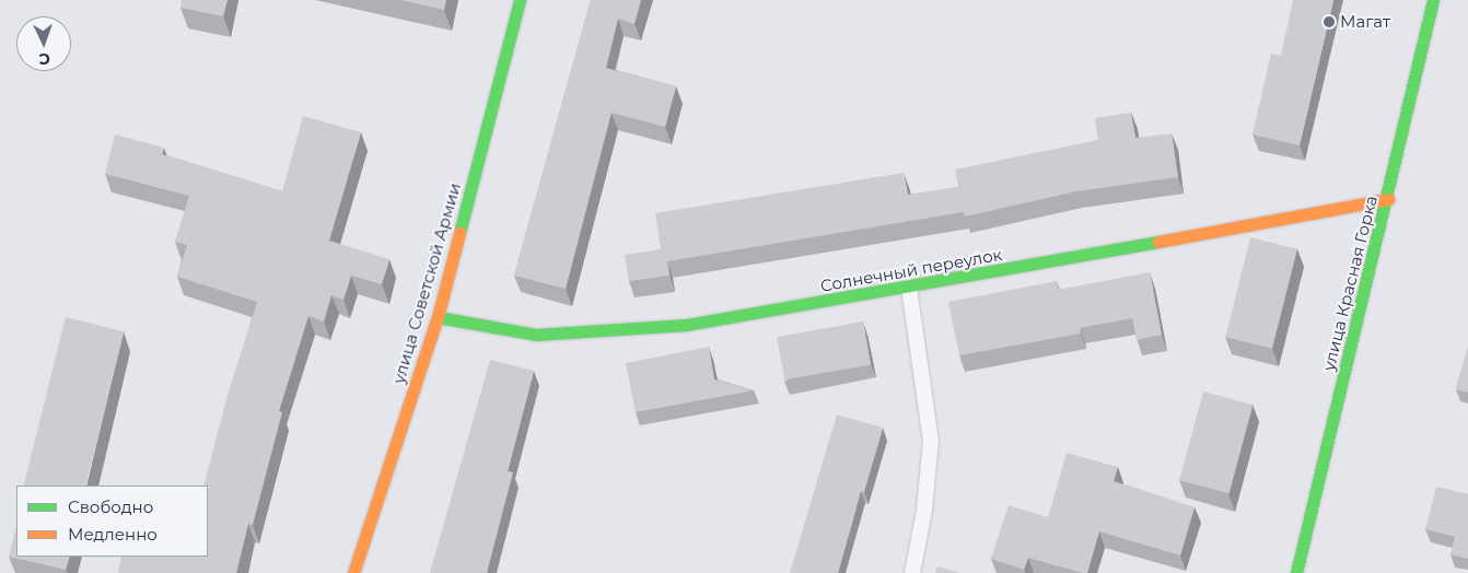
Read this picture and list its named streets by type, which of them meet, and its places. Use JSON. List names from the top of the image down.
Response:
{
  "streets": {
    "street": ["Солнечный переулок", "улица Советской Армии", "улица Красная Горка"]
  },
  "crossings": [
    ["Солнечный переулок", "улица Советской Армии"],
    ["Солнечный переулок", "улица Красная Горка"]
  ],
  "places": ["Магат"],
  "legend": ["Свободно", "Медленно"],
  "north": "bottom"
}
